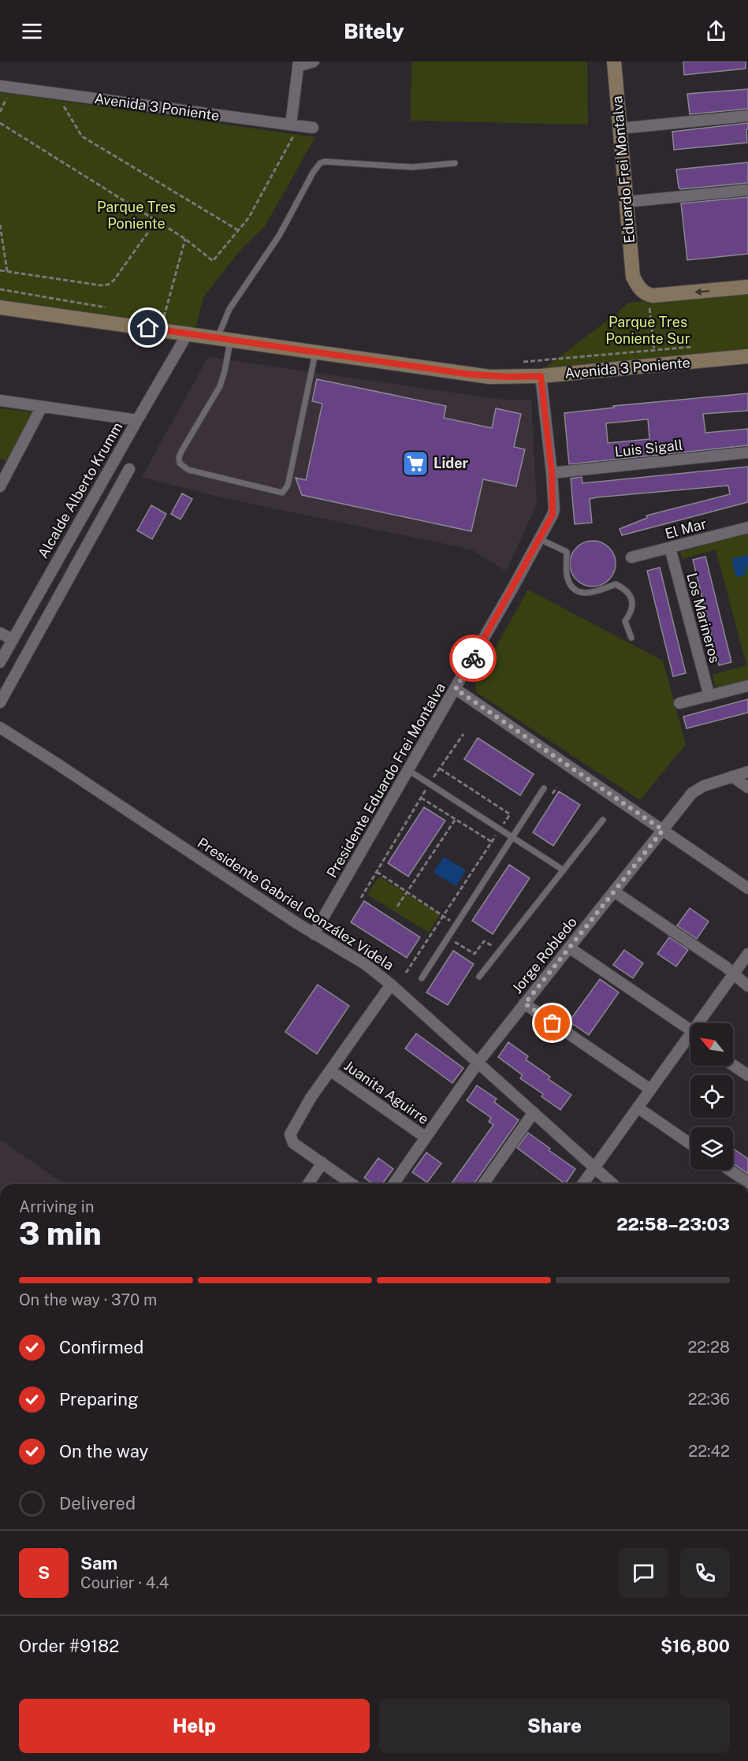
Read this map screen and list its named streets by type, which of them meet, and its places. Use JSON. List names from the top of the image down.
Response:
{
  "streets": {
    "main road": ["Avenida 3 Poniente", "Eduardo Frei Montalva"],
    "street": [
      "Luis Sigall",
      "Alcalde Alberto Krumm",
      "El Mar",
      "Los Marineros",
      "Presidente Eduardo Frei Montalva",
      "Presidente Gabriel González Videla",
      "Jorge Robledo",
      "Juanita Aguirre"
    ]
  },
  "crossings": [
    ["Avenida 3 Poniente", "Alcalde Alberto Krumm"],
    ["Avenida 3 Poniente", "Presidente Eduardo Frei Montalva"],
    ["Luis Sigall", "Presidente Eduardo Frei Montalva"],
    ["El Mar", "Los Marineros"],
    ["Presidente Eduardo Frei Montalva", "Presidente Gabriel González Videla"],
    ["Presidente Gabriel González Videla", "Jorge Robledo"],
    ["Jorge Robledo", "Juanita Aguirre"]
  ],
  "parks": ["Parque Tres Poniente", "Parque Tres Poniente Sur"],
  "places": {
    "supermarket": ["Lider"]
  },
  "north": "top left",
  "page": {
    "header": "Bitely",
    "heading": ["3 min", "Arriving in", "22:58–23:03"],
    "panel": [
      "Sam",
      "Courier · 4.4",
      "Order #9182",
      "$16,800"
    ],
    "bar": "On the way · 370 m",
    "list": [
      ["Confirmed", "22:28"],
      ["Preparing", "22:36"],
      ["On the way", "22:42"],
      "Delivered"
    ],
    "round": "S",
    "buttons": ["Help", "Share"]
  }
}
